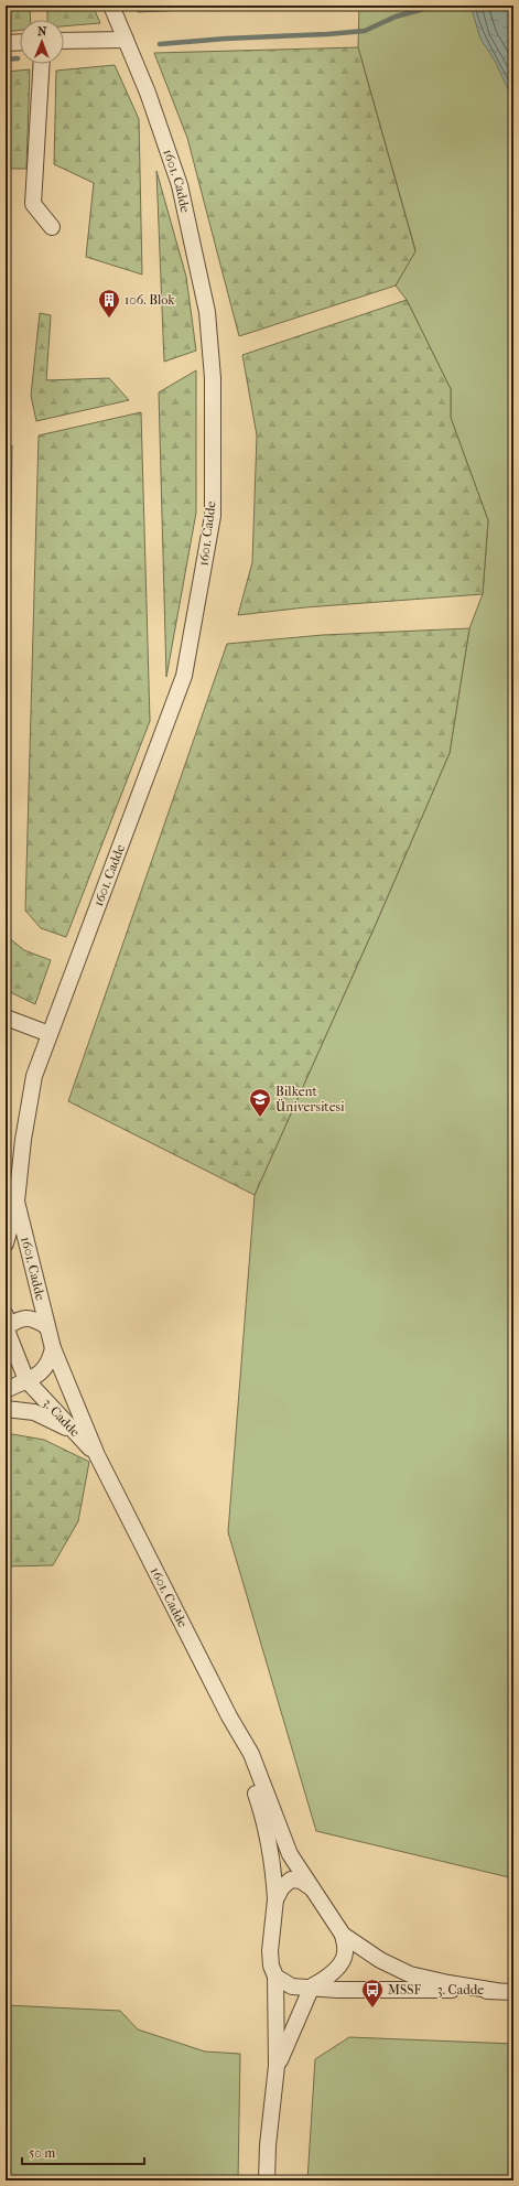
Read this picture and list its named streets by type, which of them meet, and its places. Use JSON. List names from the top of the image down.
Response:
{
  "streets": {
    "street": ["1601. Cadde", "3. Cadde"]
  },
  "crossings": [
    ["1601. Cadde", "3. Cadde"]
  ],
  "places": {
    "building": ["106. Blok"],
    "school or university": ["Bilkent Üniversitesi"],
    "bus stop": ["MSSF"]
  },
  "scale_bar": "50 m",
  "north": "top"
}
